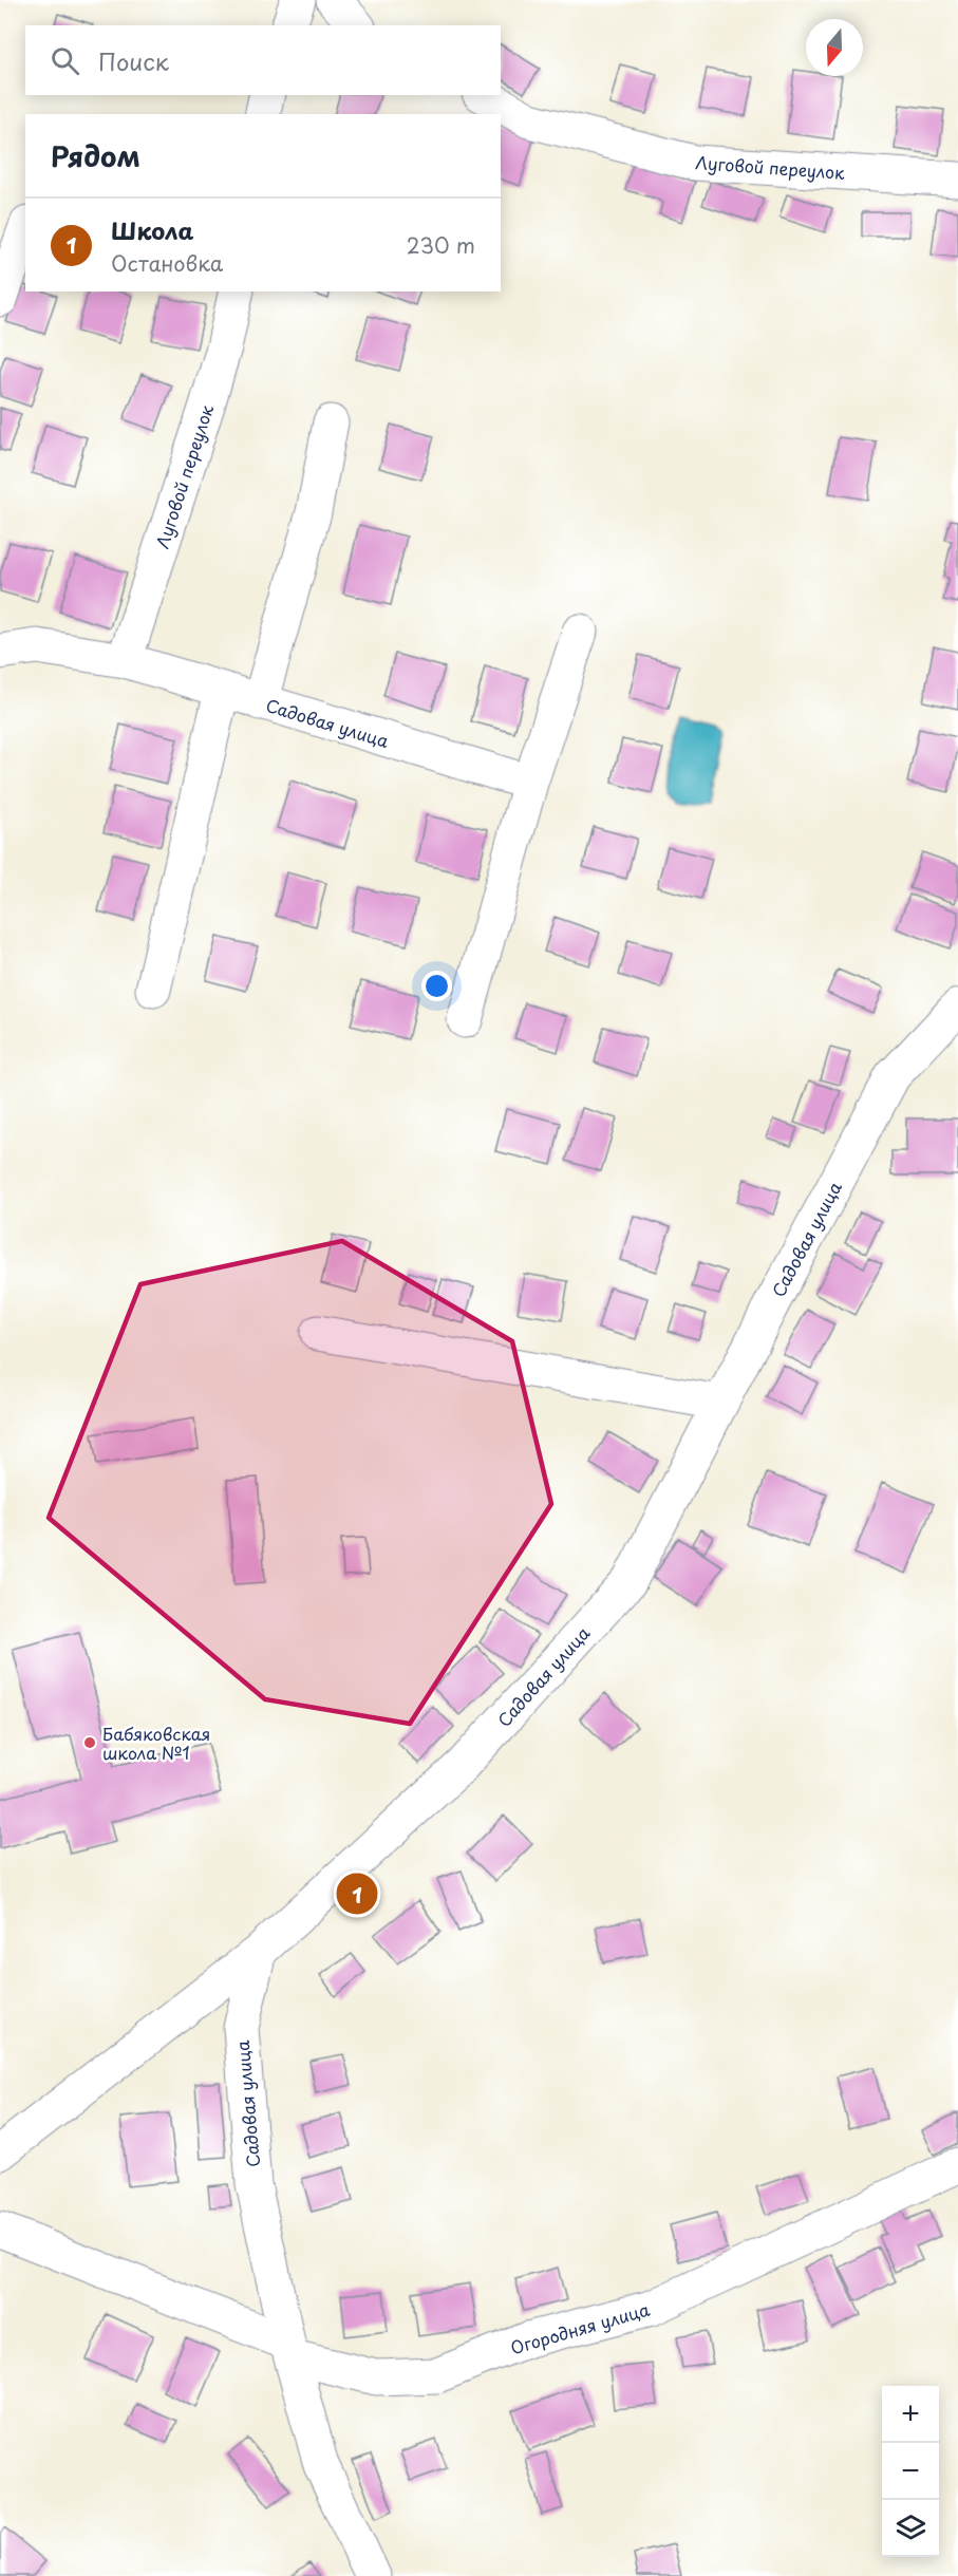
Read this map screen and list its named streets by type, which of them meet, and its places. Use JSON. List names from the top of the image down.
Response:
{
  "streets": {
    "street": ["Луговой переулок", "Садовая улица", "Огородняя улица"]
  },
  "crossings": [
    ["Луговой переулок", "Садовая улица"],
    ["Садовая улица", "Огородняя улица"]
  ],
  "places": ["Бабяковская школа №1"],
  "north": "bottom",
  "page": {
    "search": "Поиск",
    "heading": "Рядом",
    "list": [
      {
        "mark": "1",
        "name": "Школа",
        "note": "Остановка",
        "value": "230 m"
      }
    ],
    "pins": "1",
    "map_buttons": ["+", "−"]
  }
}
